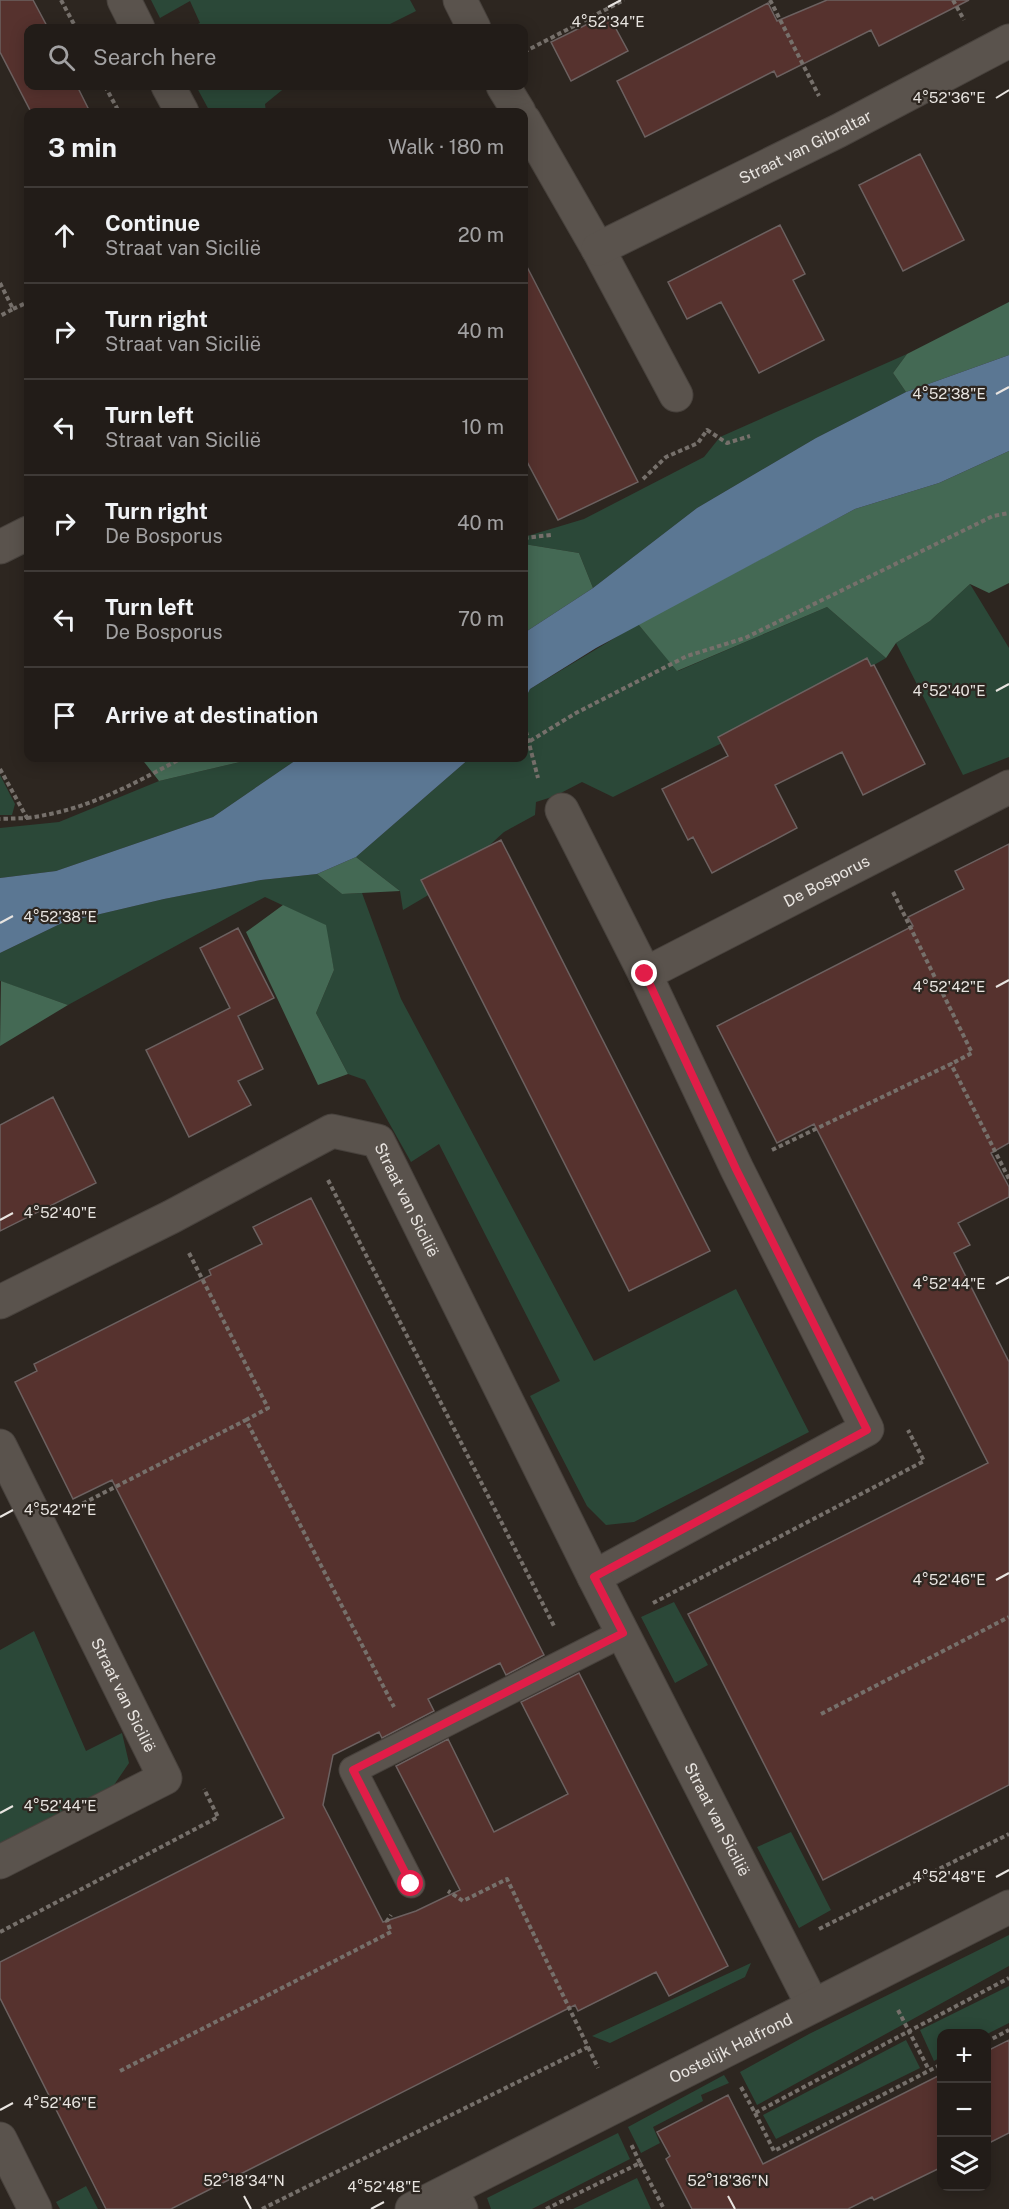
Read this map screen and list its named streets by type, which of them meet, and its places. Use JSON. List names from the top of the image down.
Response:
{
  "streets": {
    "street": [
      "Straat van Gibraltar",
      "De Bosporus",
      "Straat van Sicilië",
      "Oostelijk Halfrond"
    ]
  },
  "crossings": [
    ["Straat van Sicilië", "Oostelijk Halfrond"]
  ],
  "page": {
    "search": "Search here",
    "heading": ["3 min", "Walk · 180 m"],
    "list": [
      ["Continue", "Straat van Sicilië", "20 m"],
      ["Turn right", "Straat van Sicilië", "40 m"],
      ["Turn left", "Straat van Sicilië", "10 m"],
      ["Turn right", "De Bosporus", "40 m"],
      ["Turn left", "De Bosporus", "70 m"],
      "Arrive at destination"
    ],
    "map_buttons": ["+", "−"]
  },
  "coordinates": [
    "4°52'34\"E",
    "4°52'36\"E",
    "4°52'38\"E",
    "4°52'40\"E",
    "4°52'42\"E",
    "4°52'44\"E",
    "4°52'46\"E",
    "4°52'48\"E",
    "52°18'34\"N",
    "52°18'36\"N"
  ]
}
